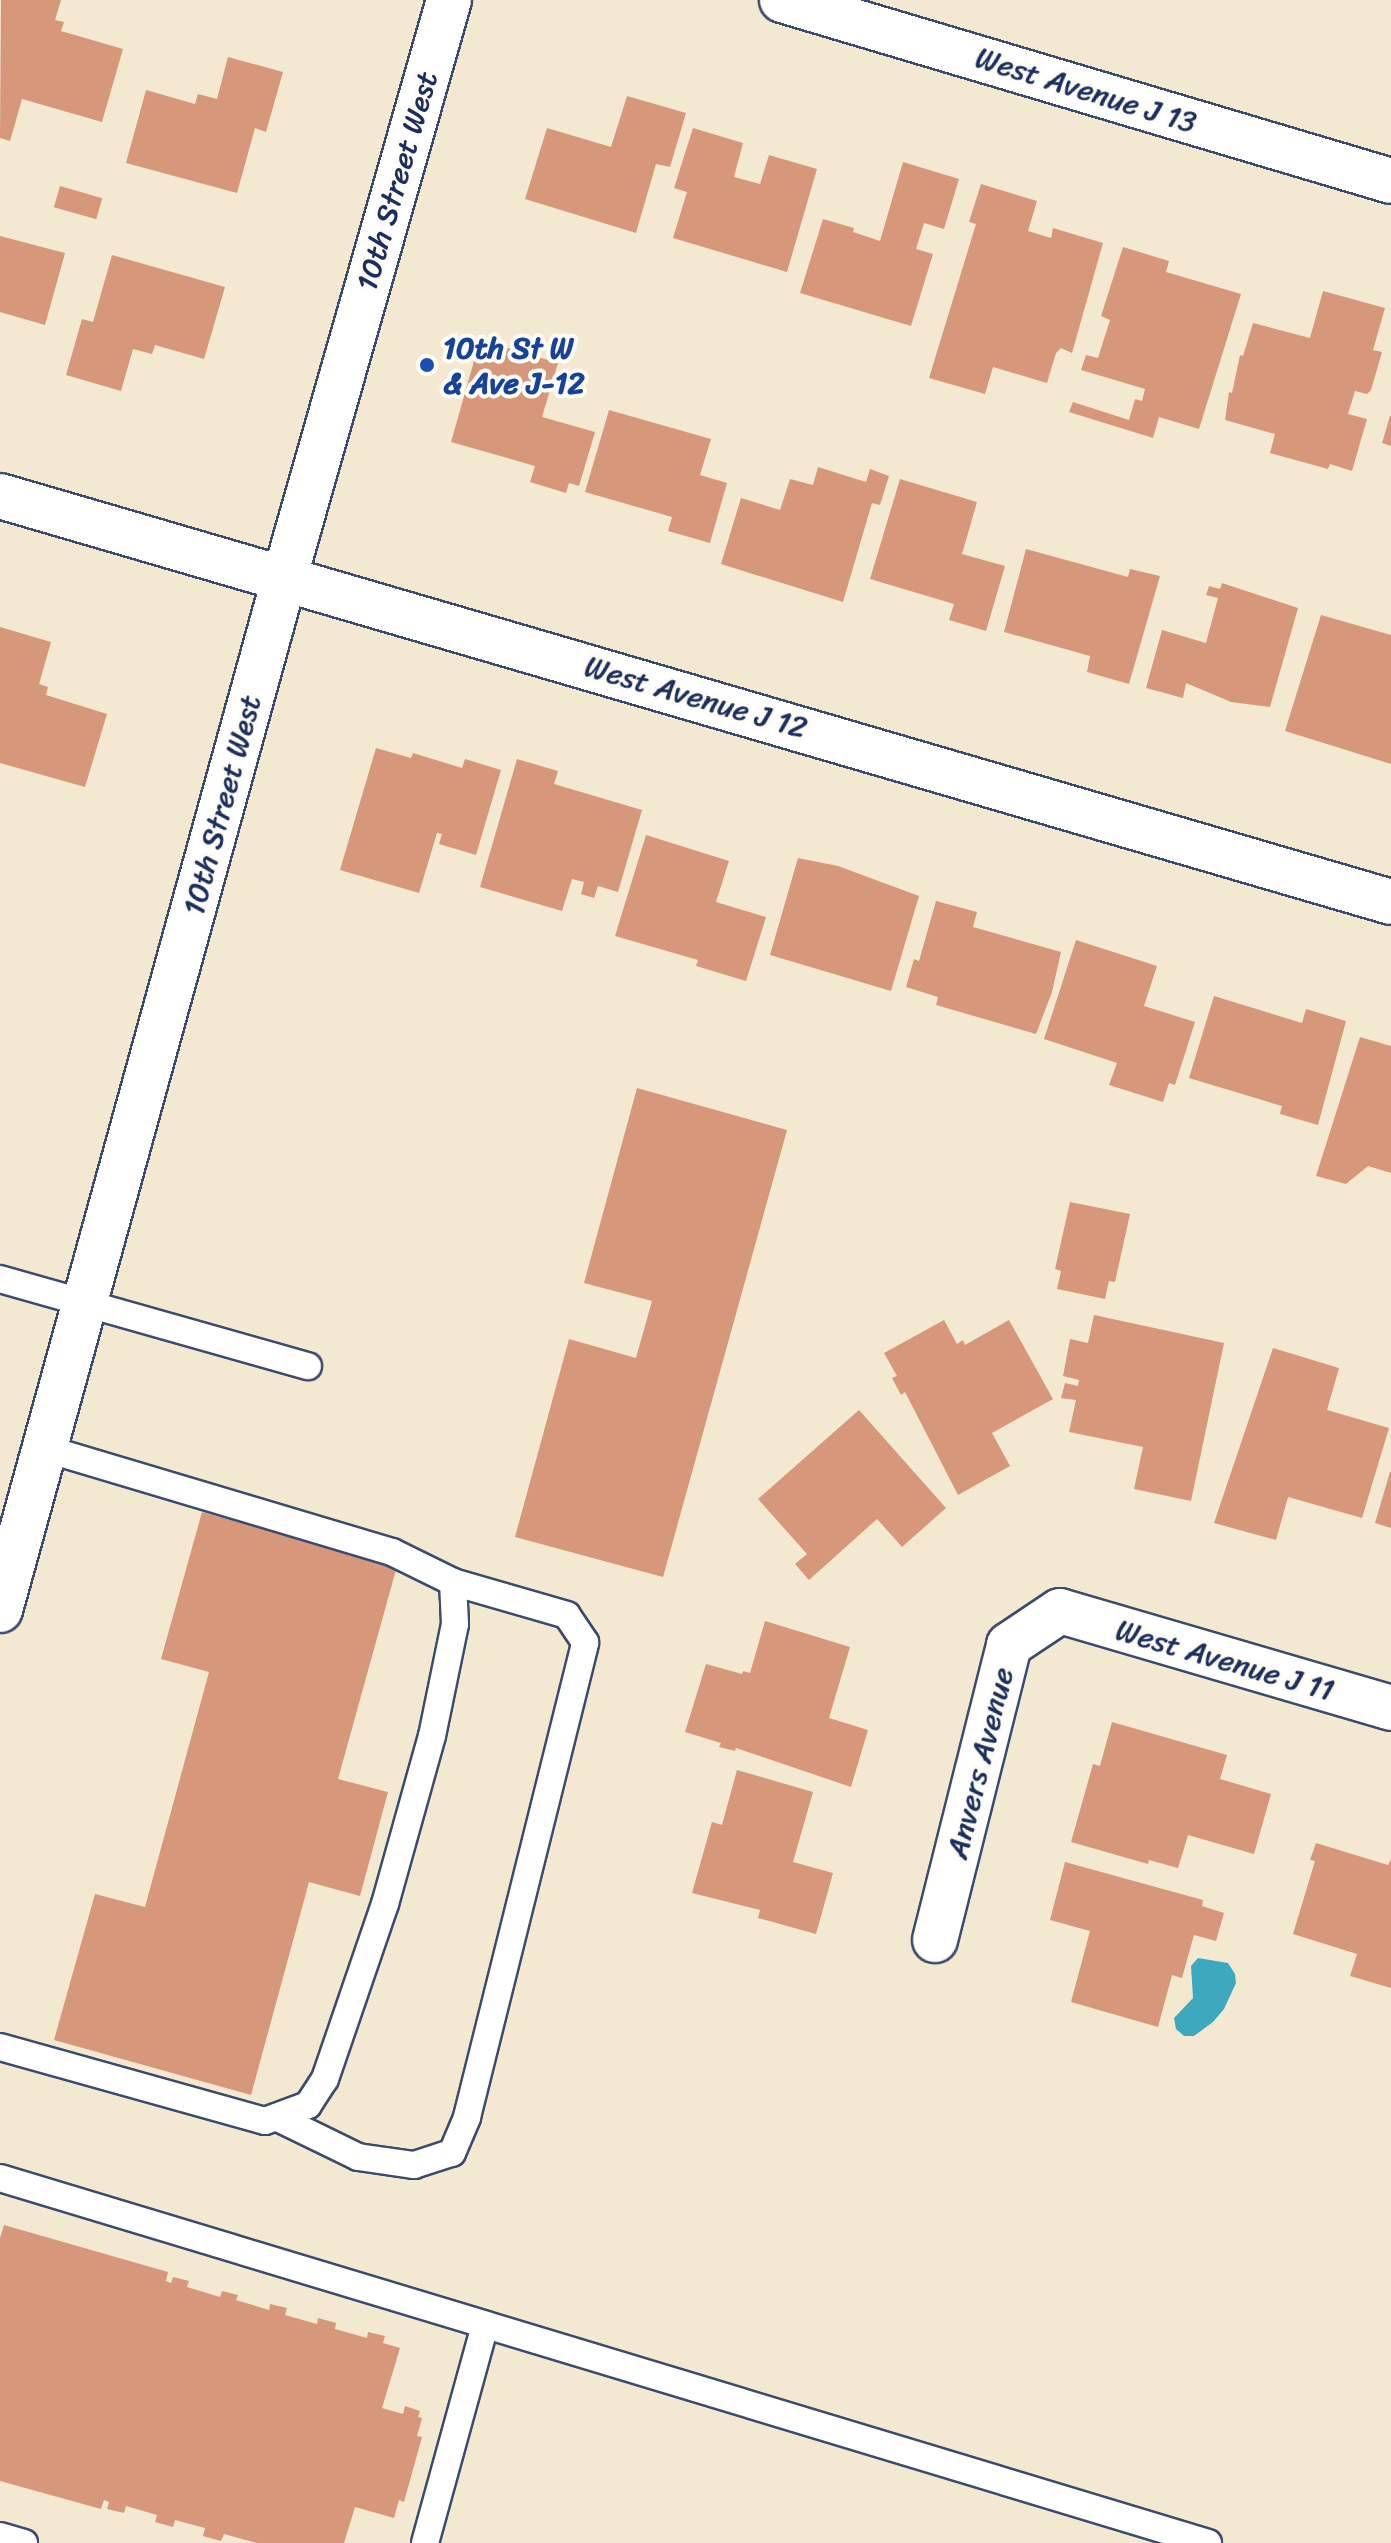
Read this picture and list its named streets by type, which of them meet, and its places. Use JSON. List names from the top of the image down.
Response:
{
  "streets": {
    "street": [
      "West Avenue J 13",
      "10th Street West",
      "West Avenue J 12",
      "West Avenue J 11",
      "Anvers Avenue"
    ]
  },
  "crossings": [
    ["10th Street West", "West Avenue J 12"],
    ["West Avenue J 11", "Anvers Avenue"]
  ],
  "places": ["10th St W & Ave J-12"]
}
